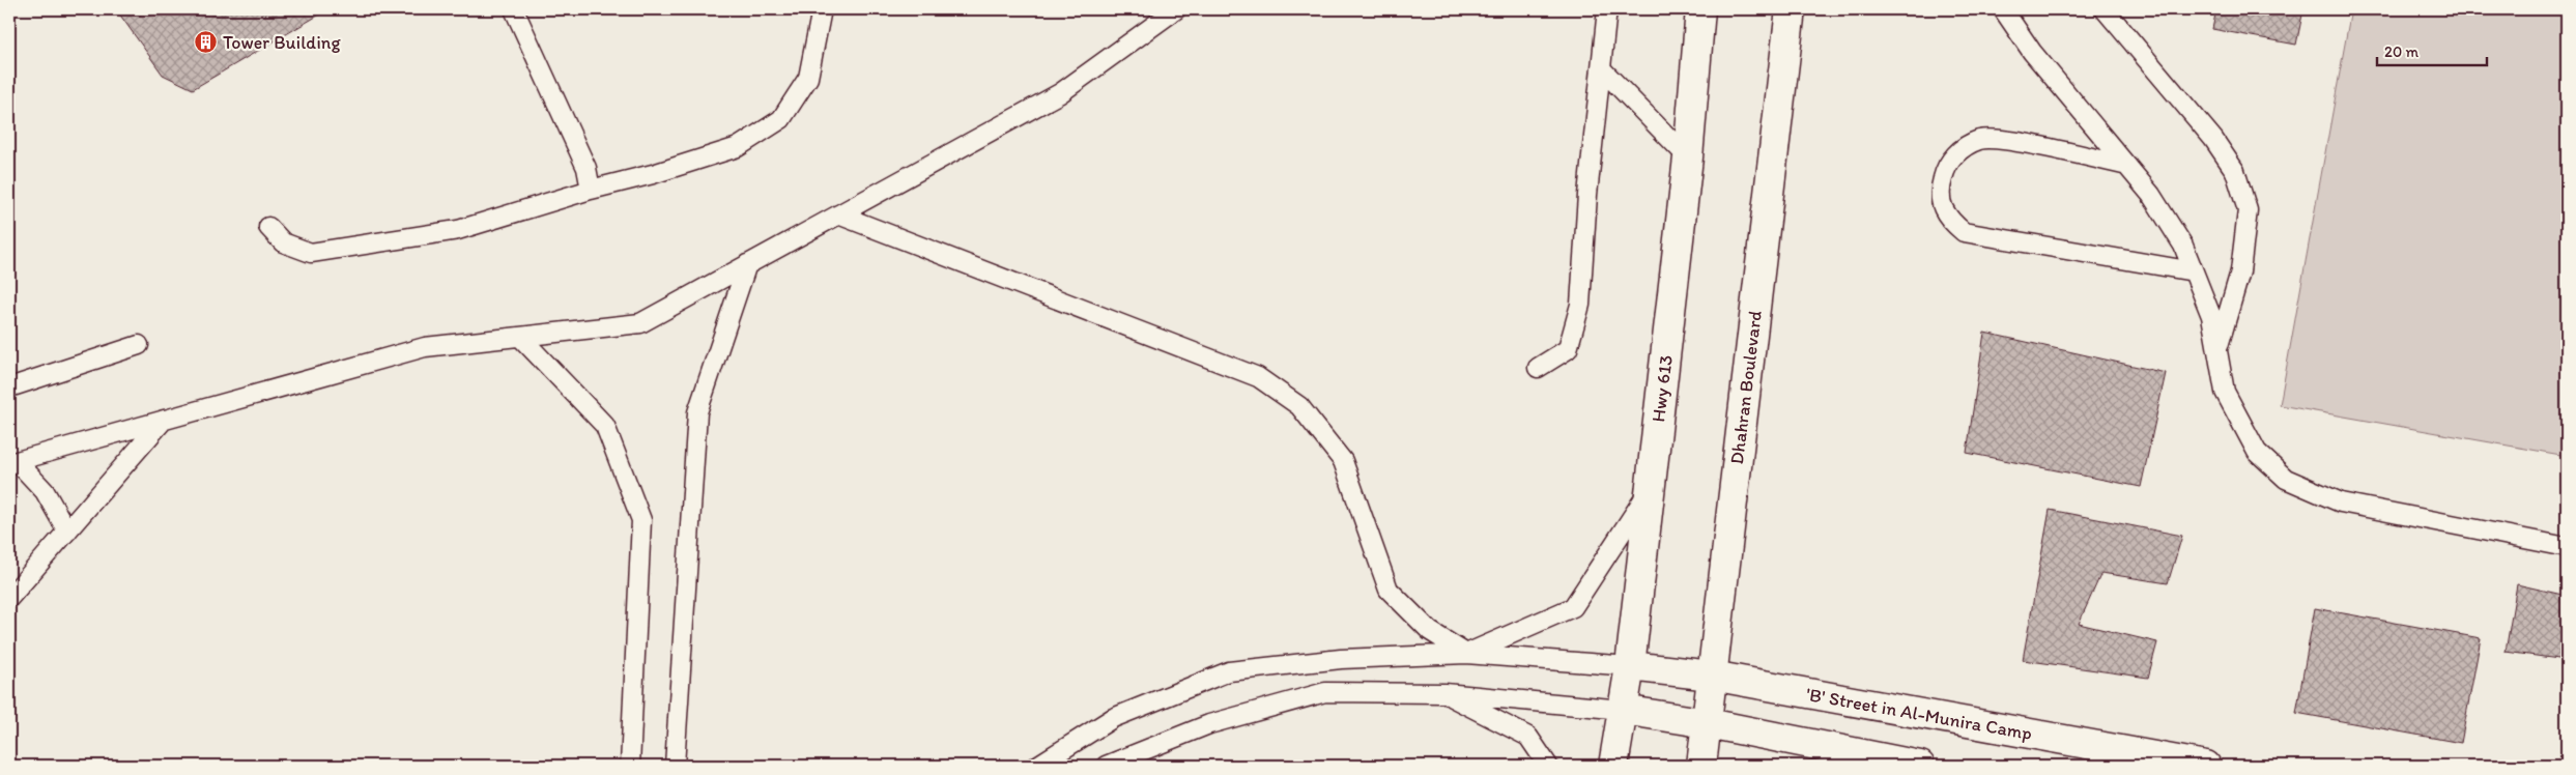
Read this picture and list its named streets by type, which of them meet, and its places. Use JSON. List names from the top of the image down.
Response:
{
  "streets": {
    "main road": ["Dhahran Boulevard", "Hwy 613", "'B' Street in Al-Munira Camp"]
  },
  "crossings": [
    ["Dhahran Boulevard", "'B' Street in Al-Munira Camp"],
    ["Hwy 613", "'B' Street in Al-Munira Camp"]
  ],
  "places": {
    "building": ["Tower Building"]
  },
  "scale_bar": "20 m"
}
